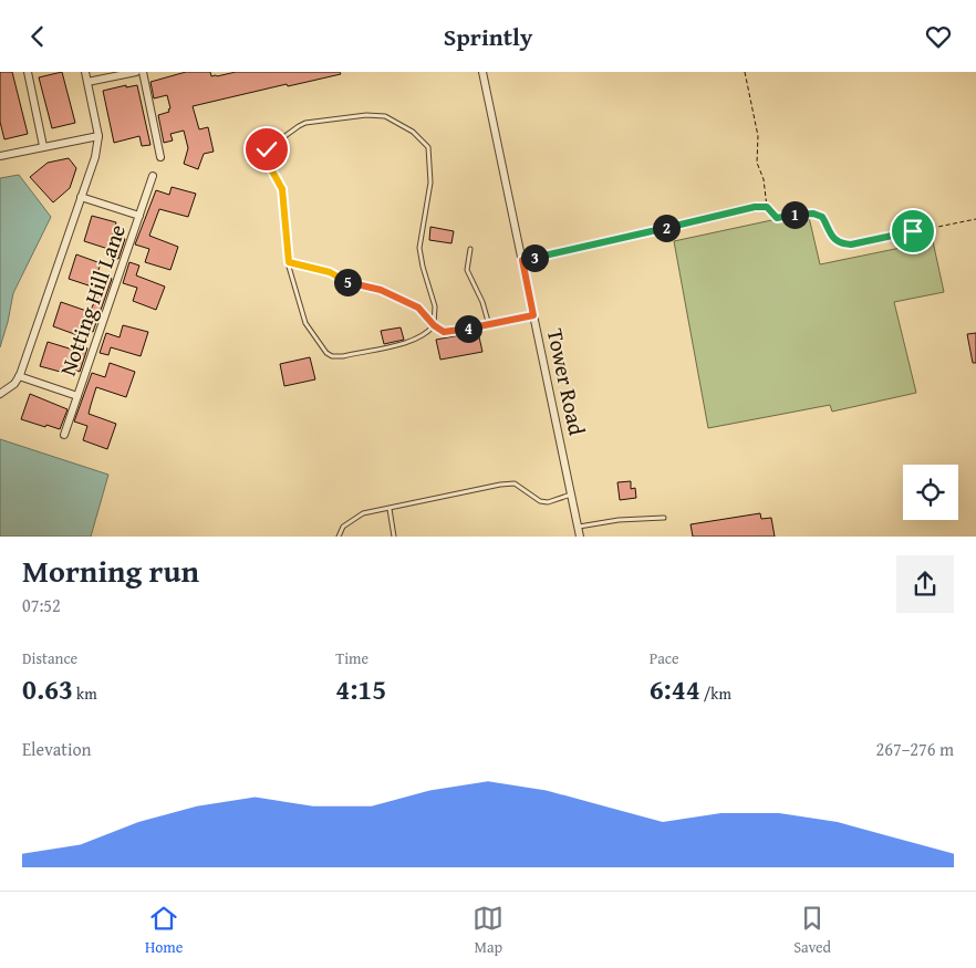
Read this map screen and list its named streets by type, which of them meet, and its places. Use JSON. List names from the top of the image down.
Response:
{
  "streets": {
    "street": ["Notting Hill Lane", "Tower Road"]
  },
  "page": {
    "header": "Sprintly",
    "pins": [
      "1",
      "2",
      "3",
      "5",
      "4"
    ],
    "heading": ["Morning run", "07:52"],
    "stats": [
      ["Distance", "0.63 km"],
      ["Time", "4:15"],
      ["Pace", "6:44 /km"]
    ],
    "chart": ["Elevation", "267–276 m"],
    "tabs": ["Home", "Map", "Saved"]
  }
}
